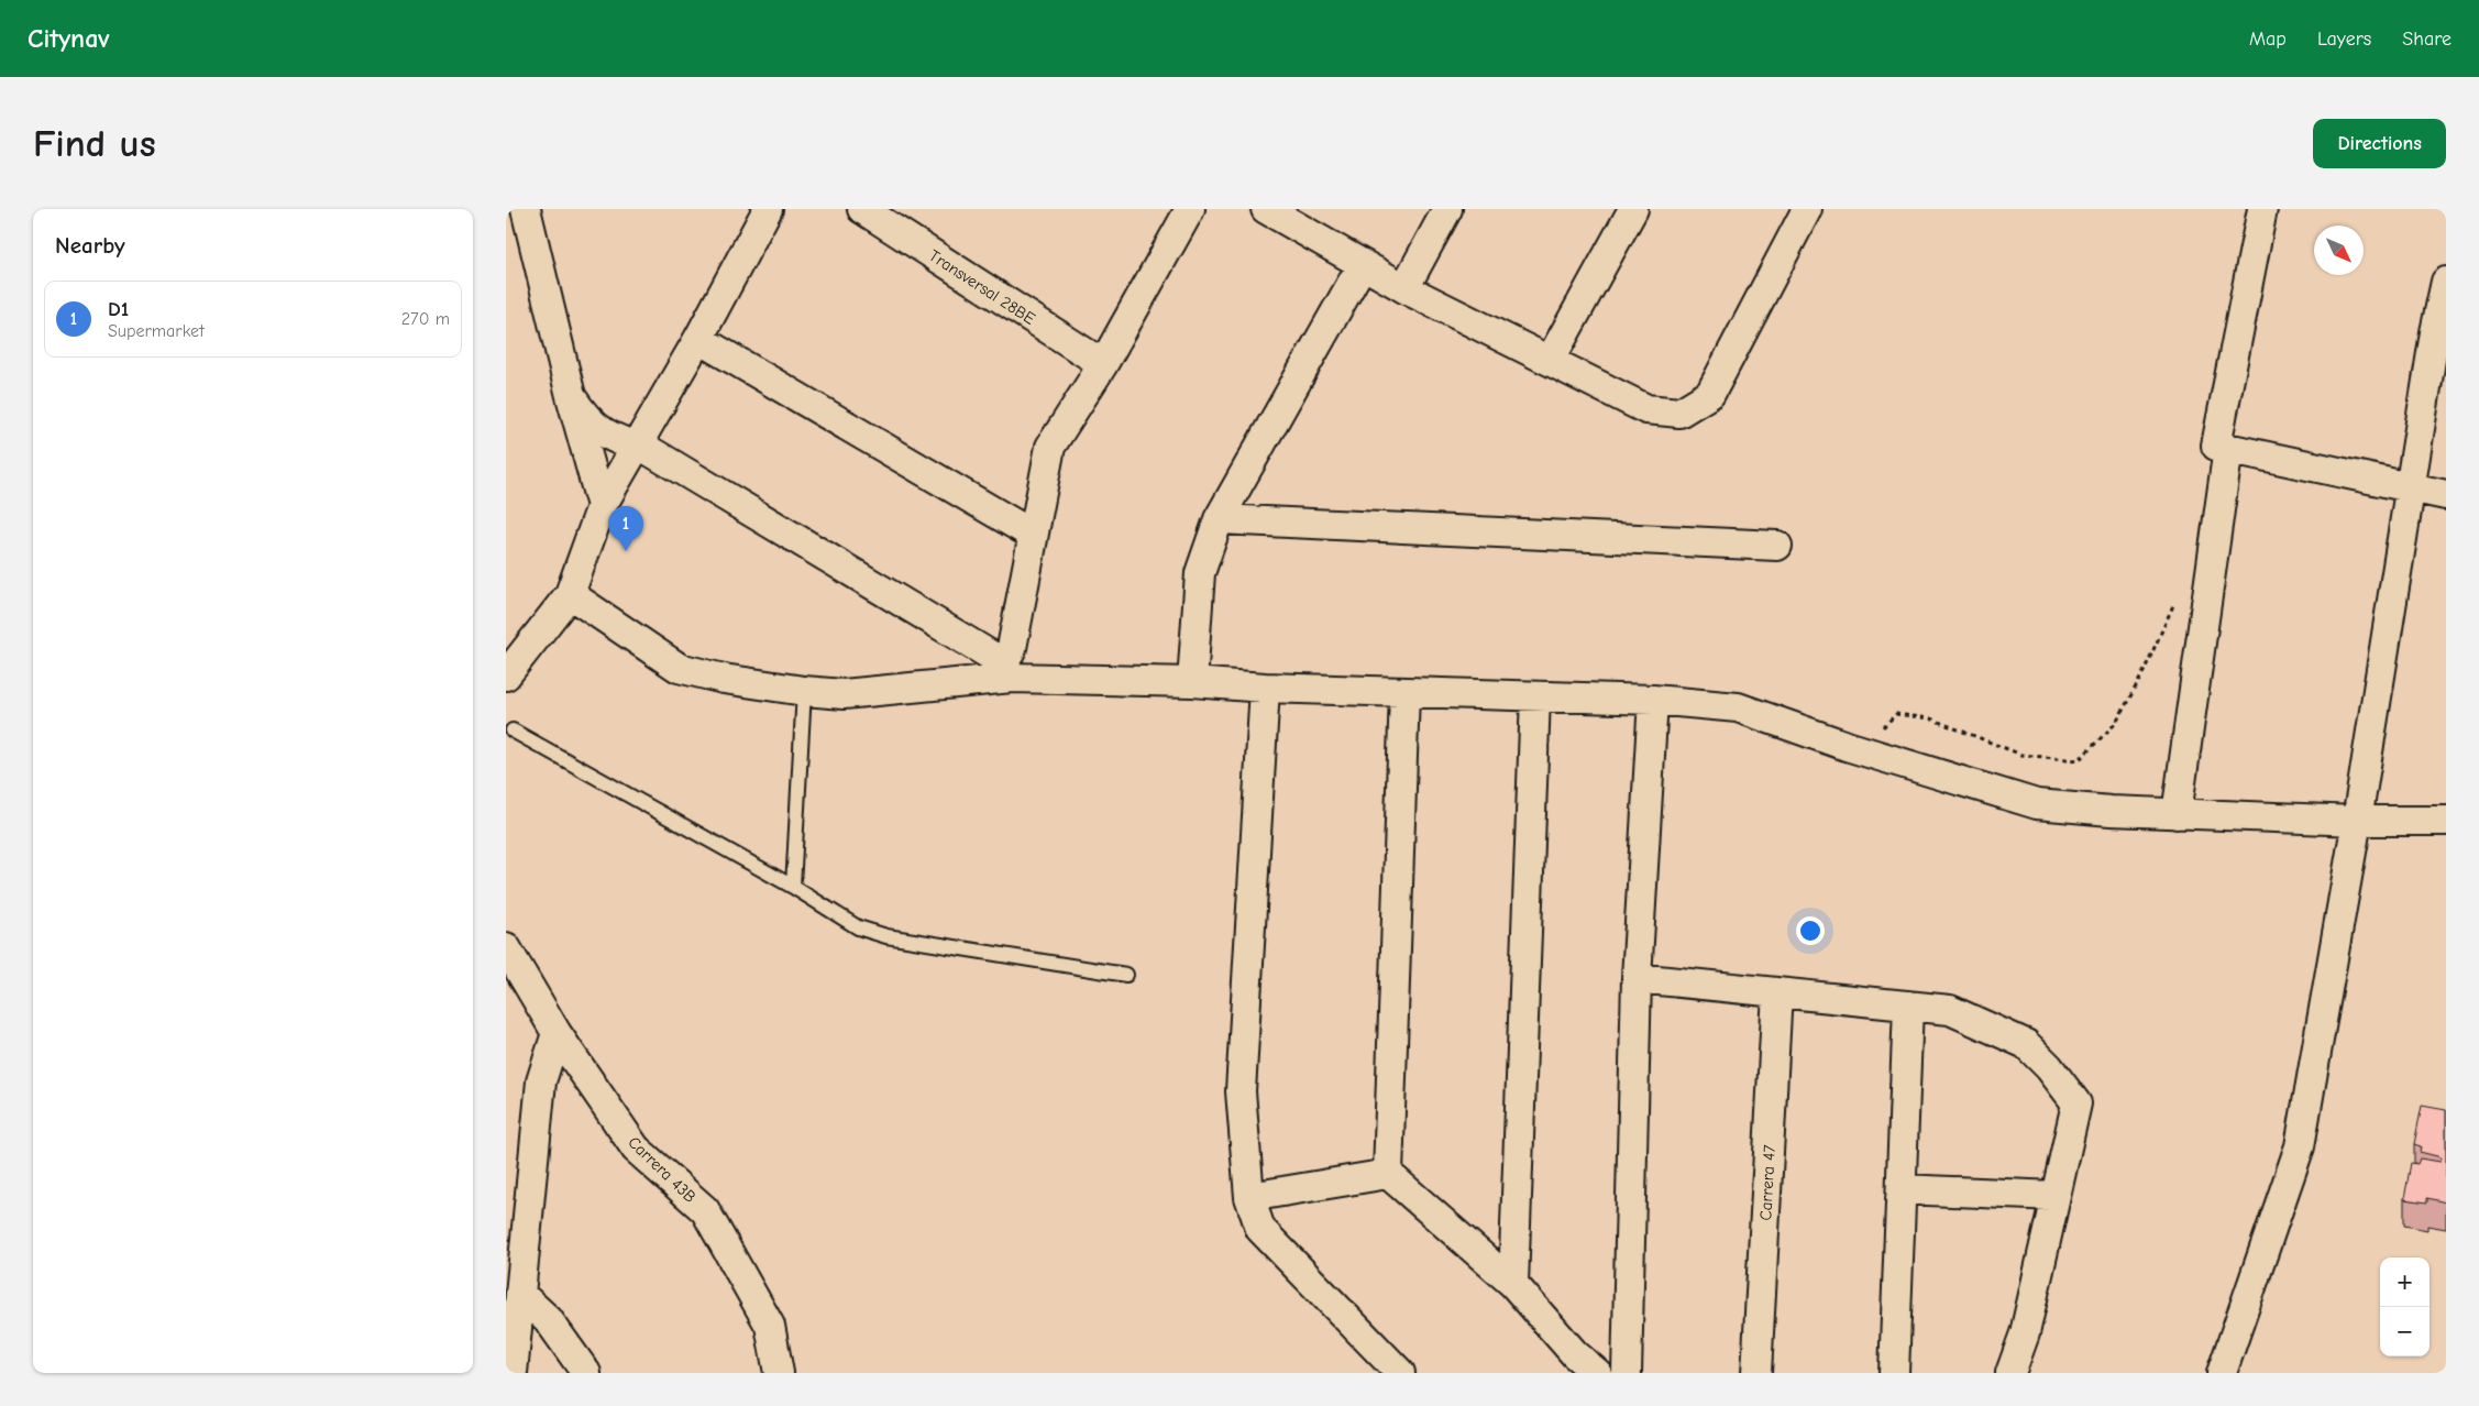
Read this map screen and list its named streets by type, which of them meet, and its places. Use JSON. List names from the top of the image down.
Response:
{
  "streets": {
    "street": ["Transversal 28BE", "Carrera 43B", "Carrera 47"]
  },
  "north": "bottom right",
  "page": {
    "header": "Citynav",
    "nav": ["Map", "Layers", "Share"],
    "buttons": "Directions",
    "title": "Find us",
    "heading": "Nearby",
    "list": [
      {
        "mark": "1",
        "name": "D1",
        "note": "Supermarket",
        "value": "270 m"
      }
    ],
    "pins": "1",
    "map_buttons": ["+", "−"]
  }
}
